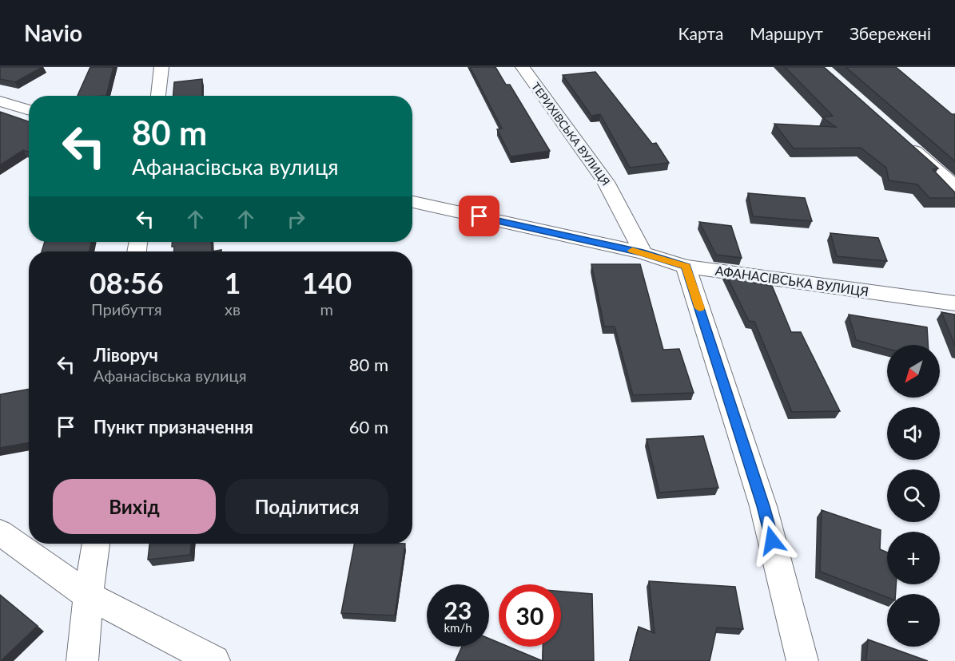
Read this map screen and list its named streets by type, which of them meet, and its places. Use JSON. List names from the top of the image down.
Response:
{
  "streets": {
    "street": ["ТЕРИХІВСЬКА ВУЛИЦЯ", "АФАНАСІВСЬКА ВУЛИЦЯ"]
  },
  "crossings": [
    ["ТЕРИХІВСЬКА ВУЛИЦЯ", "АФАНАСІВСЬКА ВУЛИЦЯ"]
  ],
  "north": "bottom left",
  "page": {
    "header": "Navio",
    "nav": ["Карта", "Маршрут", "Збережені"],
    "turn": ["80 m", "Афанасівська вулиця"],
    "eta": [
      "08:56",
      "Прибуття",
      "1",
      "хв",
      "140",
      "m"
    ],
    "list": [
      {
        "name": "Ліворуч",
        "note": "Афанасівська вулиця",
        "value": "80 m"
      },
      {
        "name": "Пункт призначення",
        "value": "60 m"
      }
    ],
    "map_buttons": ["+", "−"],
    "buttons": ["Вихід", "Поділитися"],
    "speed": "23 km/h",
    "limit": "30"
  }
}
